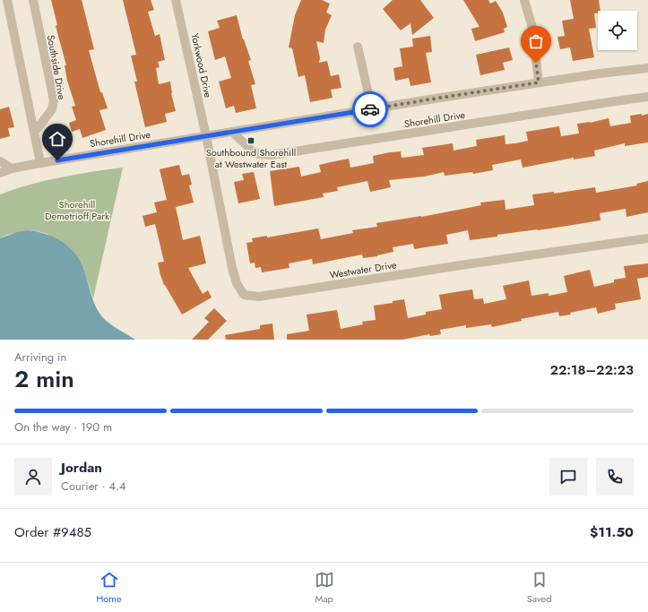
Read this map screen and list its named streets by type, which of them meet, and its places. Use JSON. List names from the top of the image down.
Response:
{
  "streets": {
    "street": [
      "Yorkwood Drive",
      "Southside Drive",
      "Shorehill Drive",
      "Westwater Drive"
    ]
  },
  "crossings": [
    ["Yorkwood Drive", "Shorehill Drive"],
    ["Yorkwood Drive", "Westwater Drive"],
    ["Shorehill Drive", "Westwater Drive"]
  ],
  "parks": ["Shorehill Demetrioff Park"],
  "places": {
    "transit": ["Southbound Shorehill at Westwater East"]
  },
  "page": {
    "heading": ["2 min", "Arriving in", "22:18–22:23"],
    "panel": [
      "Jordan",
      "Courier · 4.4",
      "Order #9485",
      "$11.50"
    ],
    "bar": "On the way · 190 m",
    "tabs": ["Home", "Map", "Saved"]
  }
}
